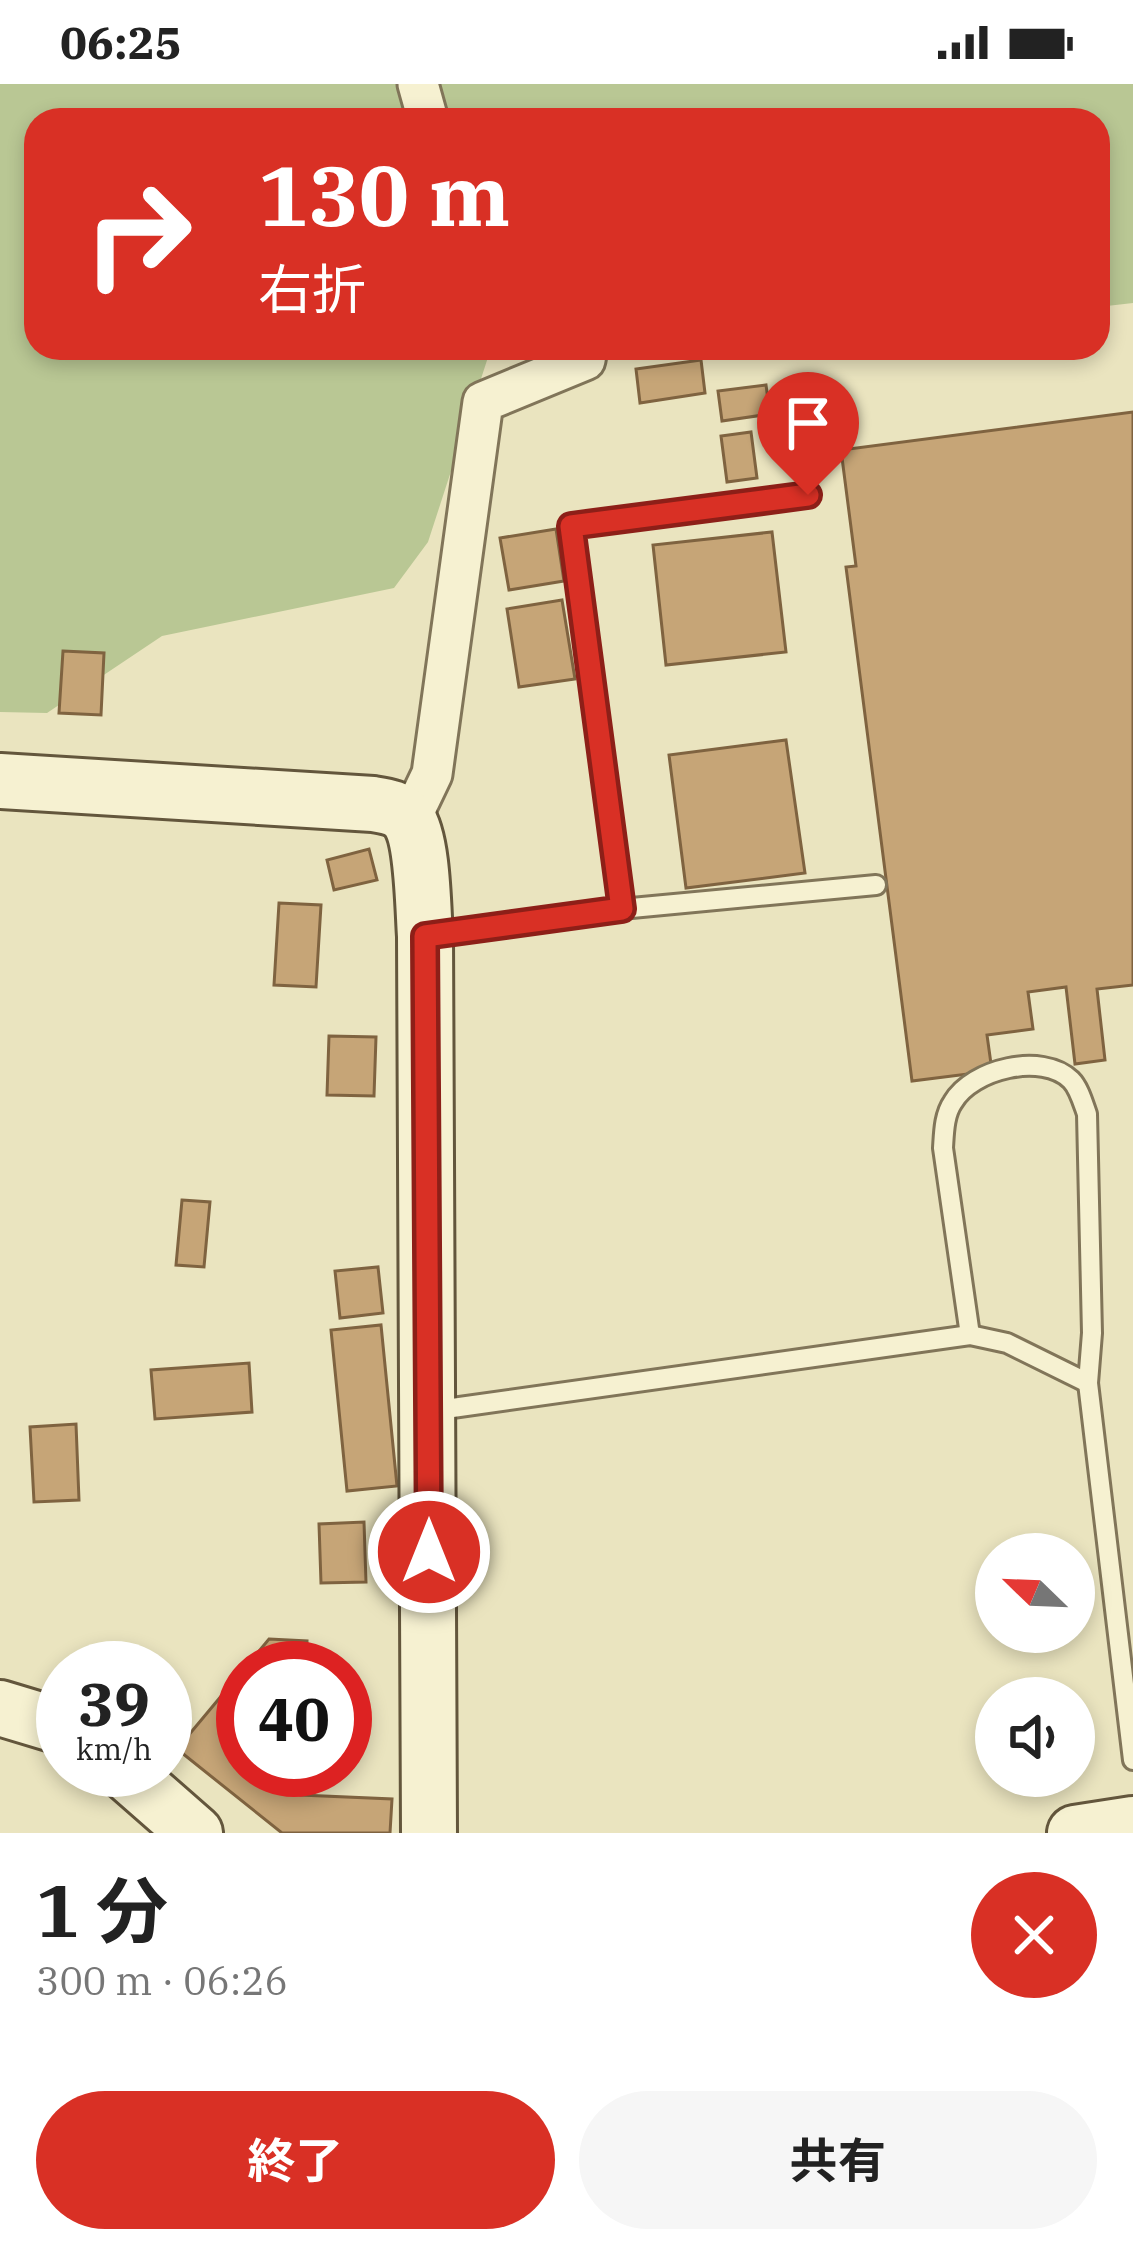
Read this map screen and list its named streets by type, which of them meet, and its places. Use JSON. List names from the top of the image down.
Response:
{
  "north": "top left",
  "page": {
    "status": "06:25",
    "turn": ["130 m", "右折"],
    "speed": "39 km/h",
    "limit": "40",
    "heading": ["1 分", "300 m · 06:26"],
    "buttons": ["終了", "共有"]
  }
}
